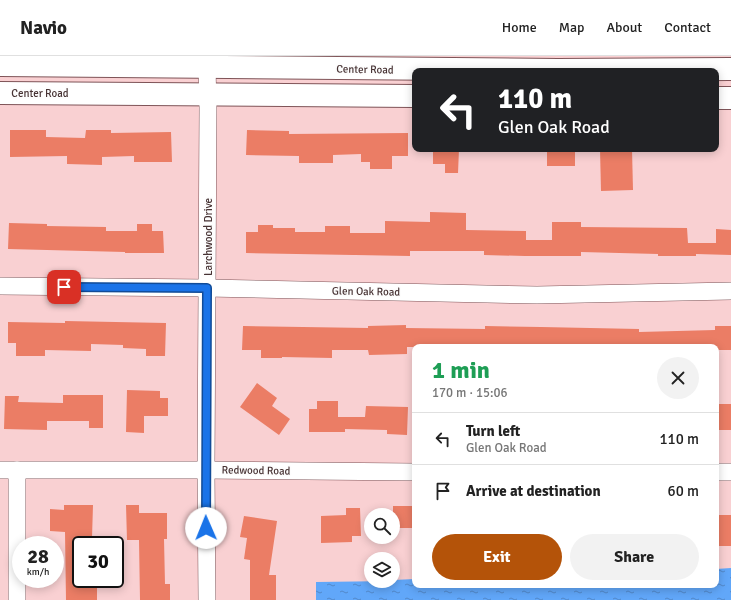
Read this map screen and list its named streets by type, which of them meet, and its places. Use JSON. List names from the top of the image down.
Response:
{
  "streets": {
    "street": [
      "Center Road",
      "Larchwood Drive",
      "Glen Oak Road",
      "Redwood Road"
    ]
  },
  "crossings": [
    ["Center Road", "Larchwood Drive"],
    ["Larchwood Drive", "Glen Oak Road"],
    ["Larchwood Drive", "Redwood Road"]
  ],
  "page": {
    "header": "Navio",
    "nav": [
      "Home",
      "Map",
      "About",
      "Contact"
    ],
    "turn": ["110 m", "Glen Oak Road"],
    "heading": ["1 min", "170 m · 15:06"],
    "list": [
      {
        "name": "Turn left",
        "note": "Glen Oak Road",
        "value": "110 m"
      },
      {
        "name": "Arrive at destination",
        "value": "60 m"
      }
    ],
    "buttons": ["Exit", "Share"],
    "speed": "28 km/h",
    "limit": "30"
  }
}
